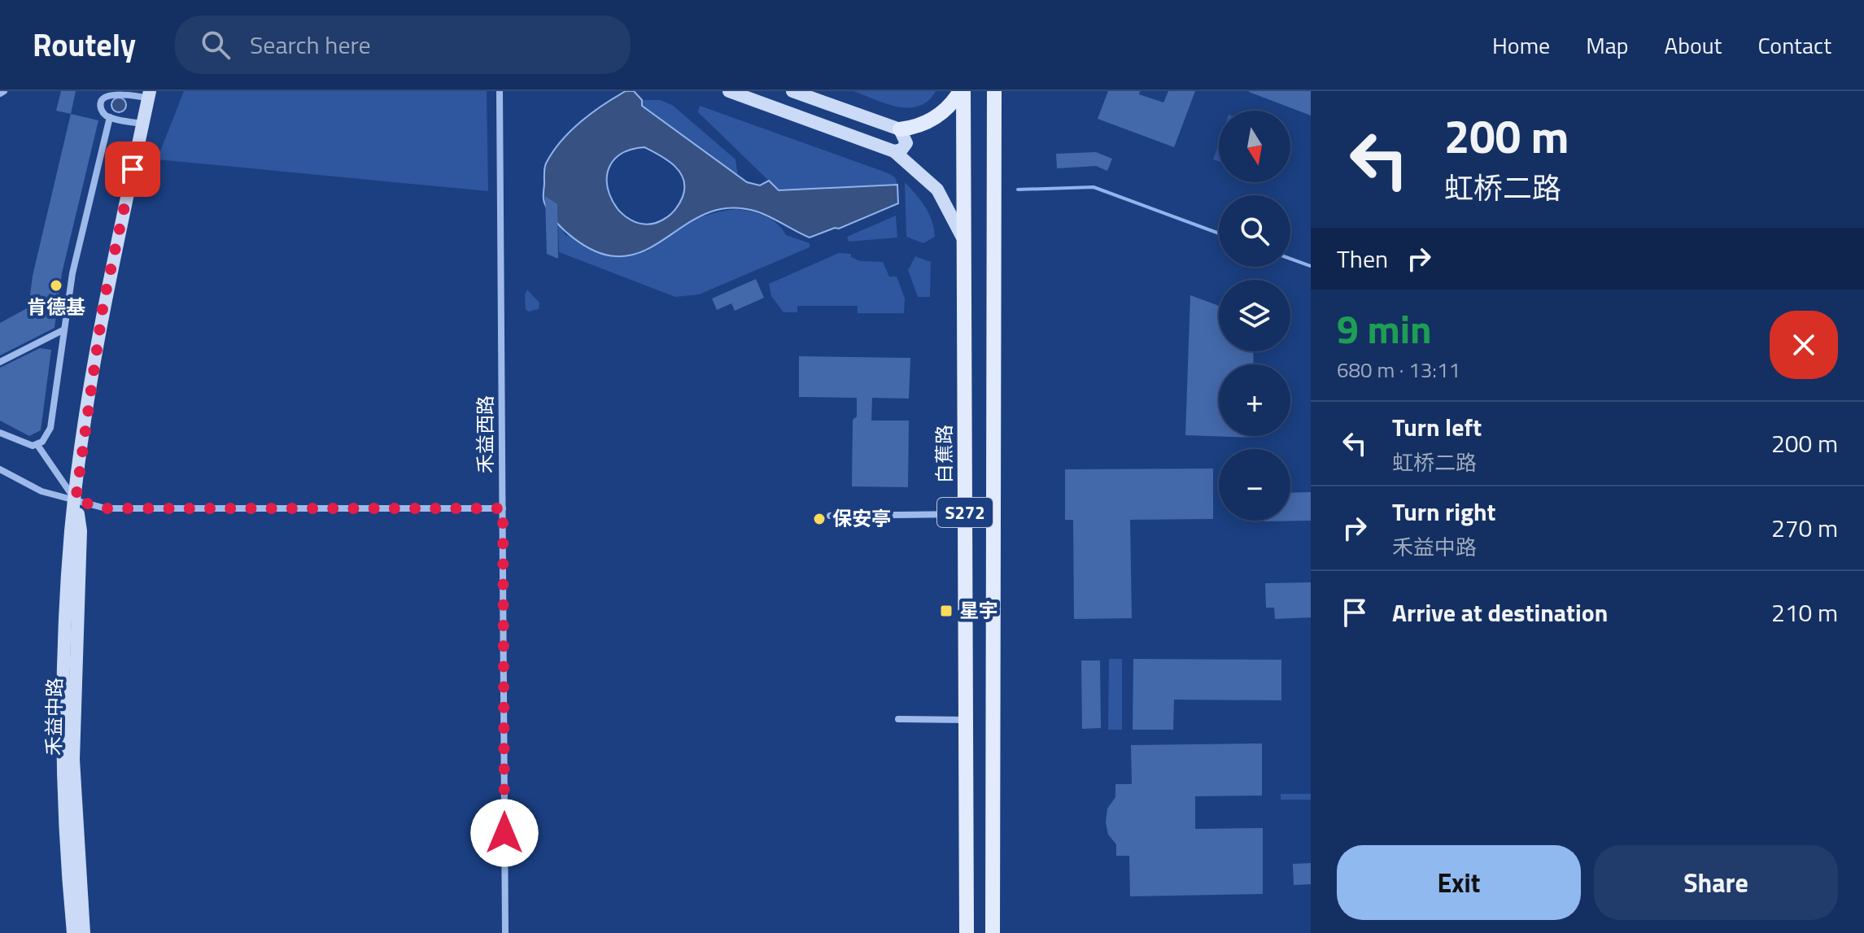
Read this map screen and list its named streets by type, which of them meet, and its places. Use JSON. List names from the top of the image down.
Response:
{
  "streets": {
    "main road": ["白蕉路", "S272"],
    "street": ["禾益西路", "禾益中路"]
  },
  "places": {
    "other": ["肯德基", "保安亭"],
    "transit": ["星宇"]
  },
  "north": "bottom",
  "page": {
    "header": "Routely",
    "search": "Search here",
    "nav": [
      "Home",
      "Map",
      "About",
      "Contact"
    ],
    "turn": ["200 m", "虹桥二路"],
    "map_buttons": ["+", "−"],
    "then": "Then",
    "heading": ["9 min", "680 m · 13:11"],
    "list": [
      {
        "name": "Turn left",
        "note": "虹桥二路",
        "value": "200 m"
      },
      {
        "name": "Turn right",
        "note": "禾益中路",
        "value": "270 m"
      },
      {
        "name": "Arrive at destination",
        "value": "210 m"
      }
    ],
    "buttons": ["Exit", "Share"]
  }
}
